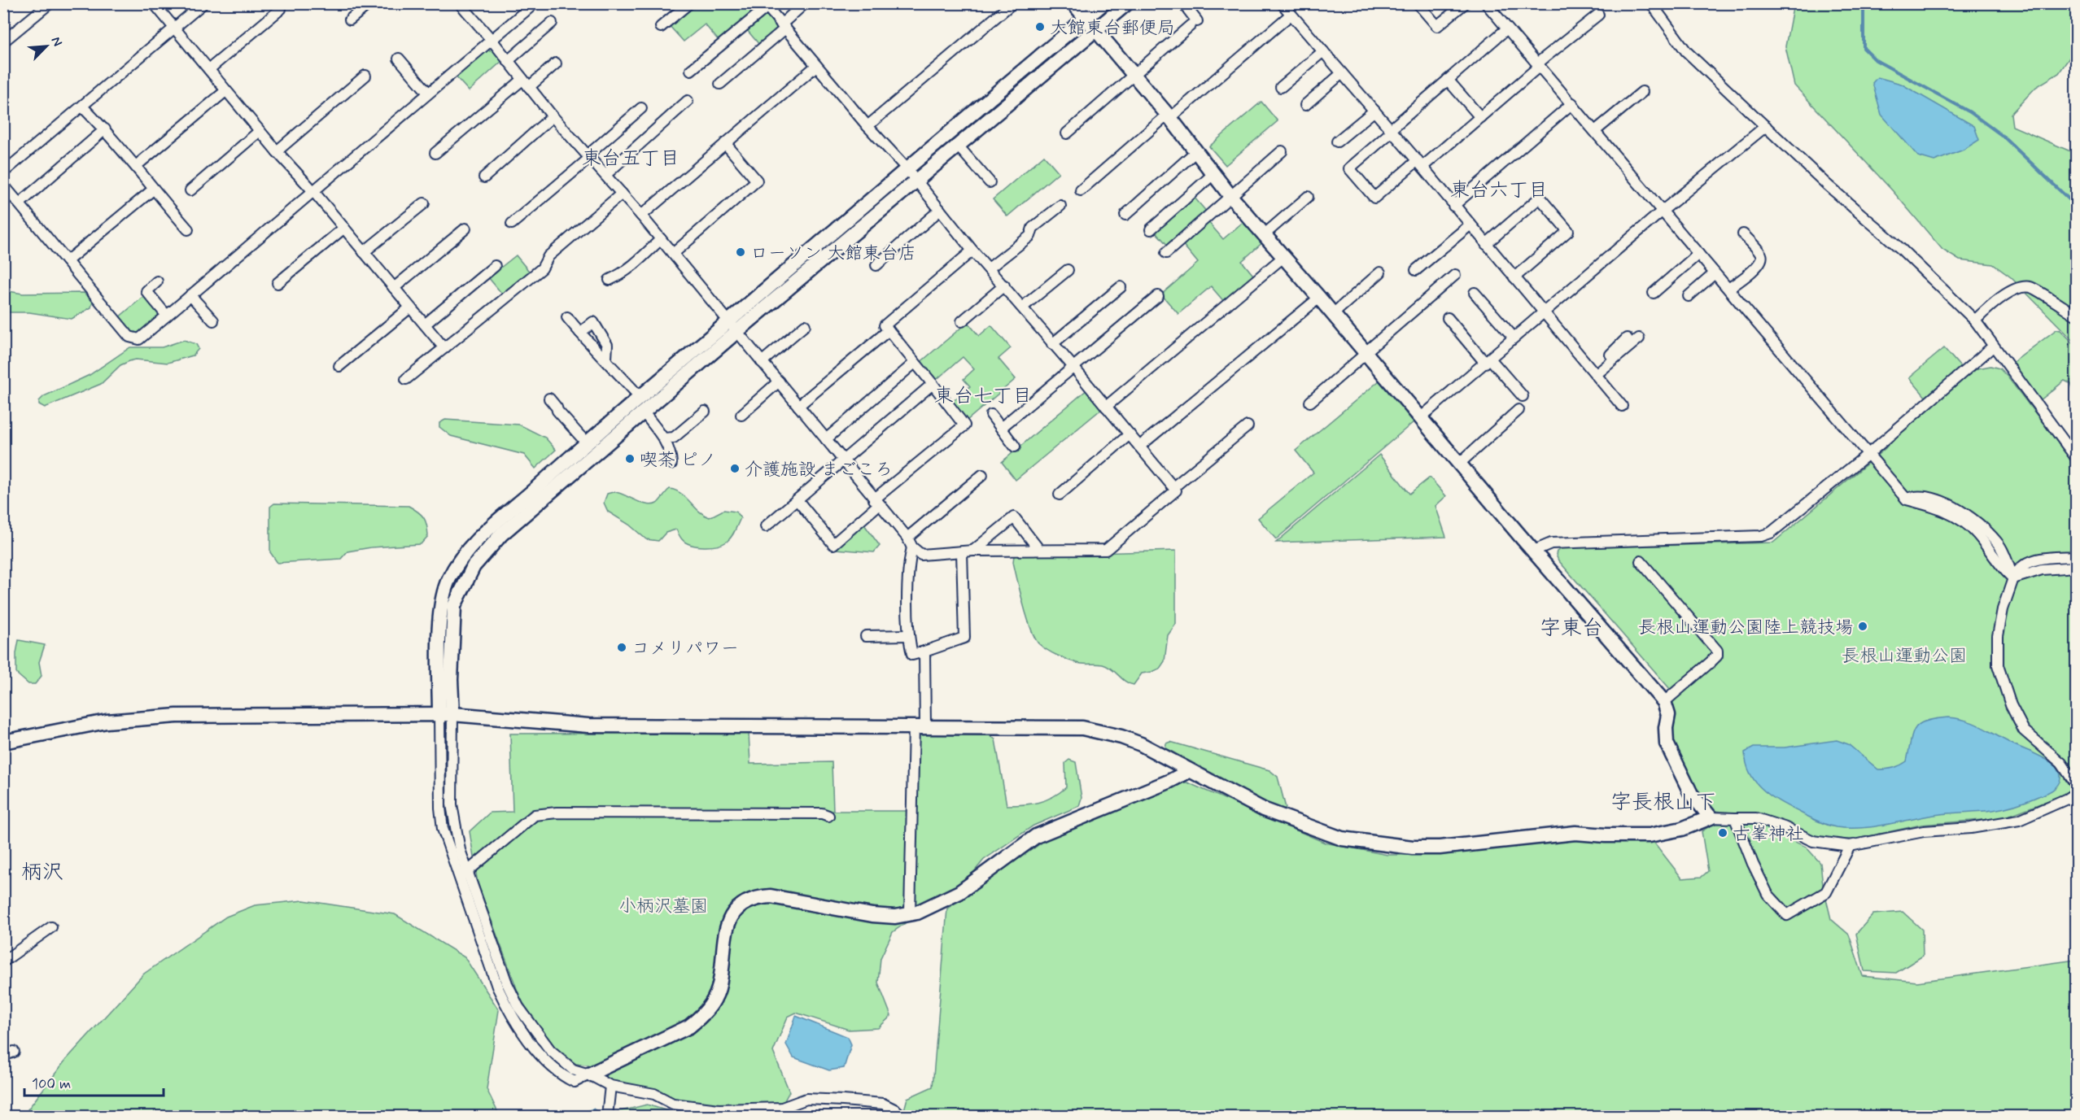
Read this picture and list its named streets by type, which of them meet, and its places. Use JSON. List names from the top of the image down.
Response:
{
  "districts": [
    "東台五丁目",
    "東台六丁目",
    "東台七丁目",
    "字東台",
    "字長根山下",
    "柄沢"
  ],
  "parks": ["長根山運動公園", "小柄沢墓園"],
  "places": [
    "大館東台郵便局",
    "ローソン 大館東台店",
    "喫茶 ピノ",
    "介護施設 まごころ",
    "長根山運動公園陸上競技場",
    "コメリパワー",
    "古峯神社"
  ],
  "scale_bar": "100 m",
  "north": "top right"
}
